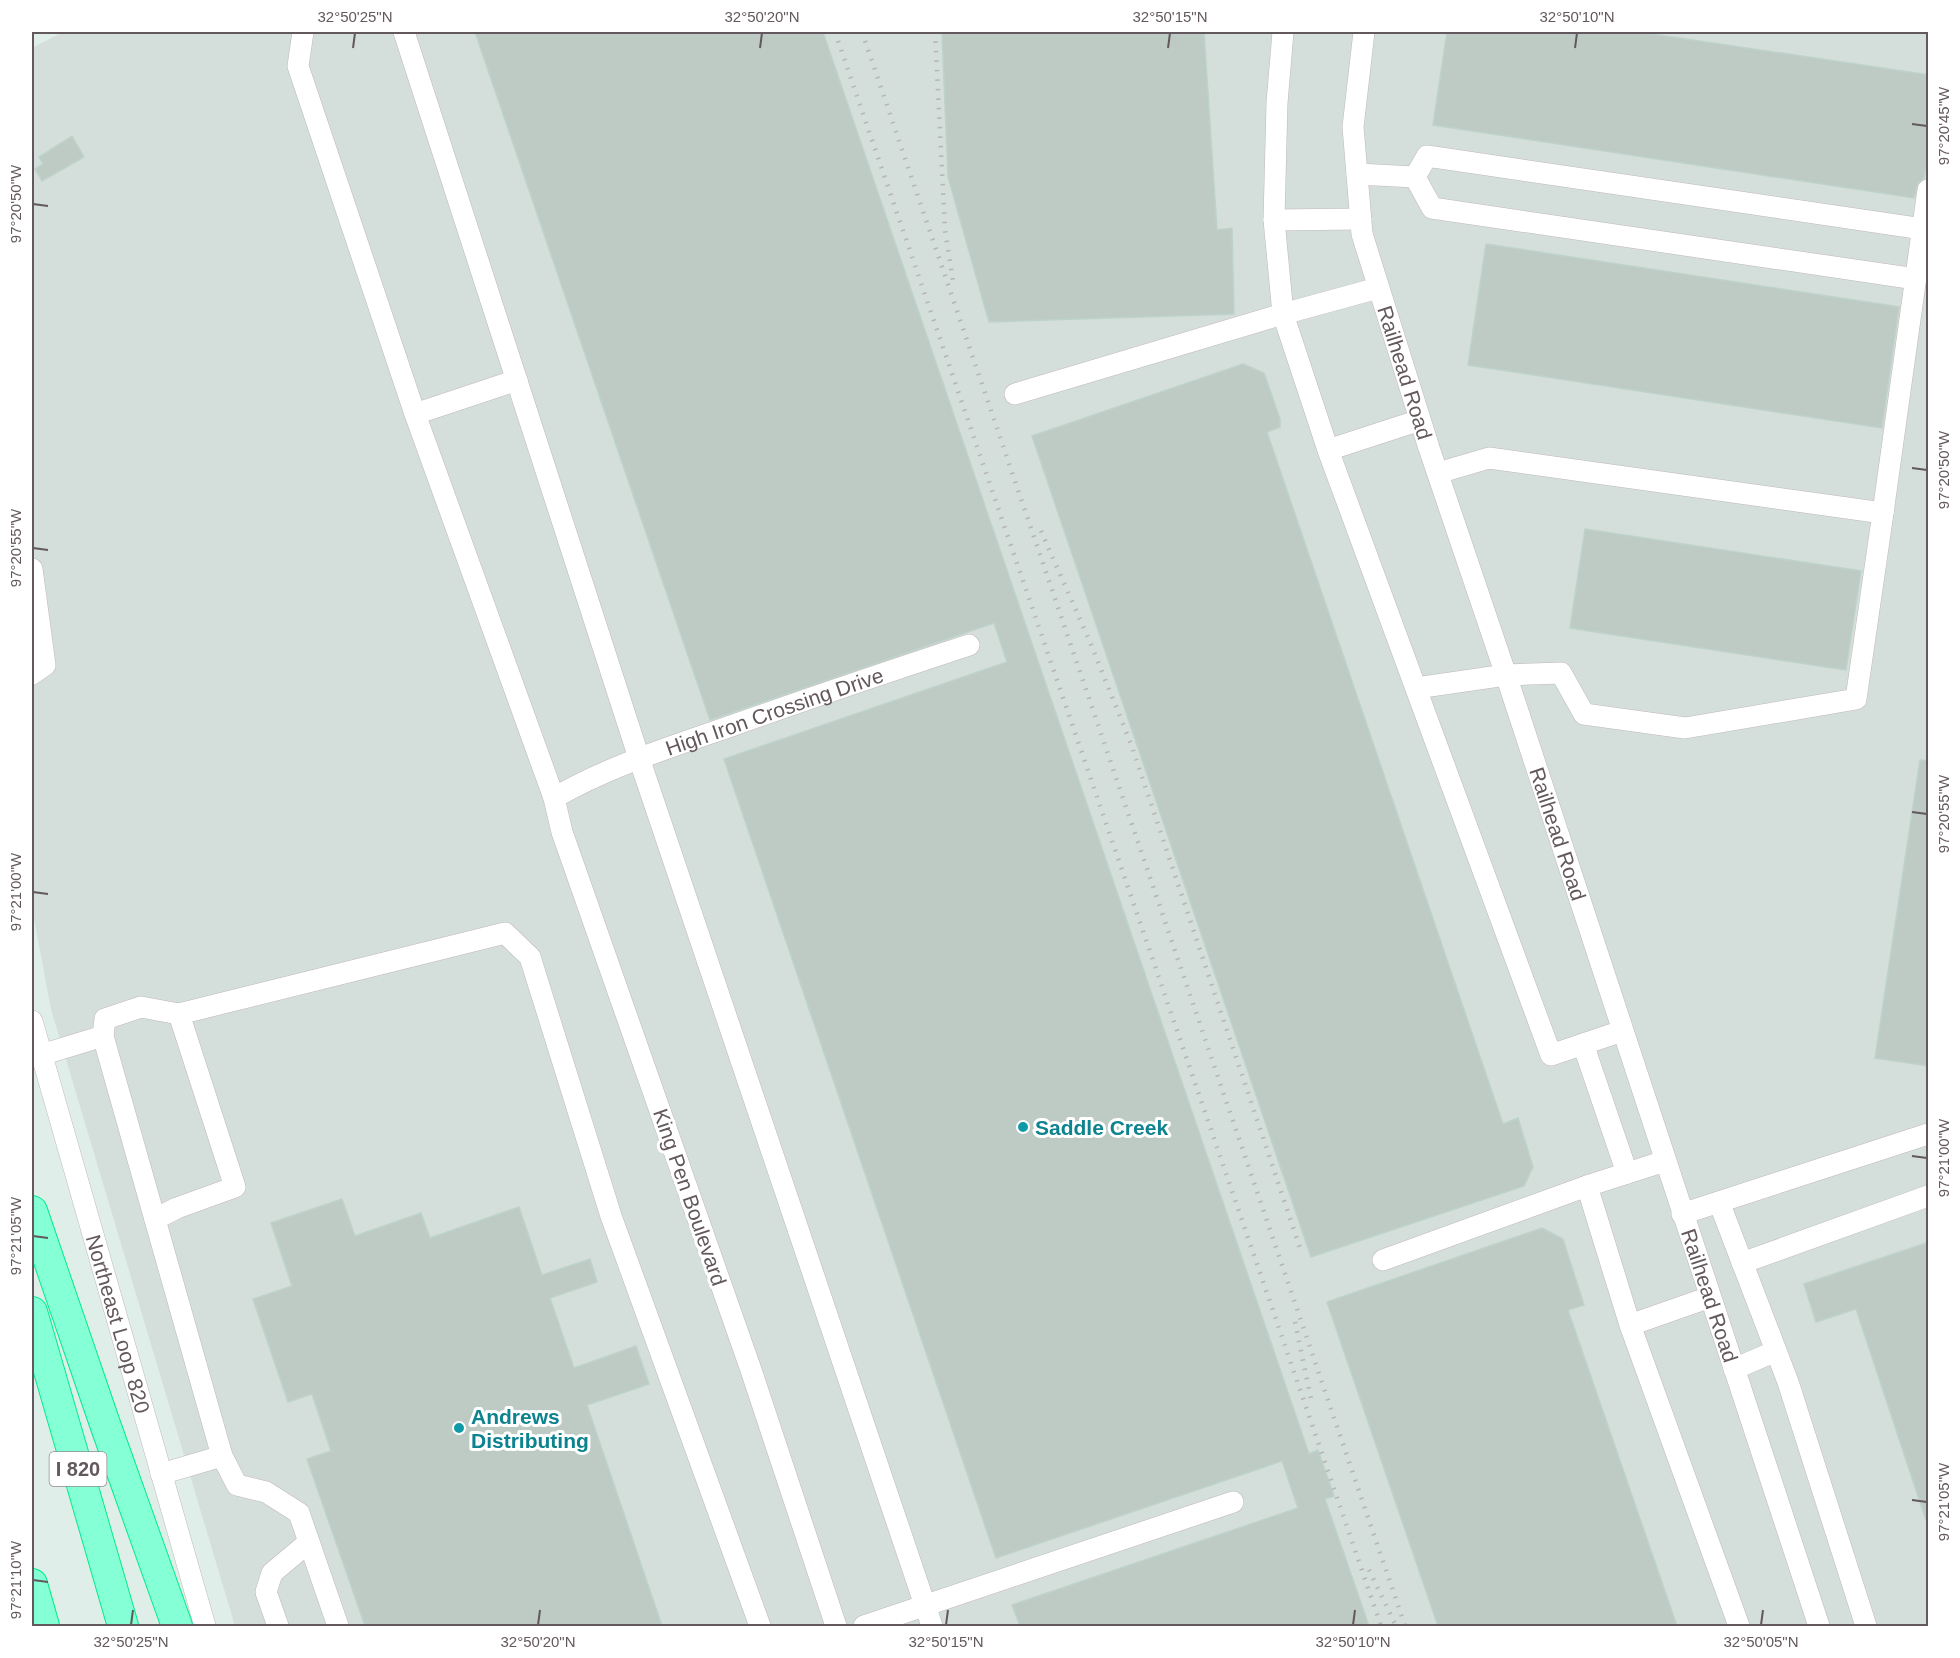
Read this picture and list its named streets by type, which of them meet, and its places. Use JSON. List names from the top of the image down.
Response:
{
  "streets": {
    "highway": ["I 820"],
    "street": [
      "Railhead Road",
      "High Iron Crossing Drive",
      "King Pen Boulevard",
      "Northeast Loop 820"
    ]
  },
  "crossings": [
    ["High Iron Crossing Drive", "King Pen Boulevard"]
  ],
  "places": ["Saddle Creek", "Andrews Distributing"],
  "coordinates": [
    "32°50'25\"N",
    "32°50'20\"N",
    "32°50'15\"N",
    "32°50'10\"N",
    "97°20'45\"W",
    "97°20'50\"W",
    "97°20'55\"W",
    "97°21'00\"W",
    "97°21'05\"W",
    "97°21'10\"W",
    "32°50'05\"N"
  ]
}
